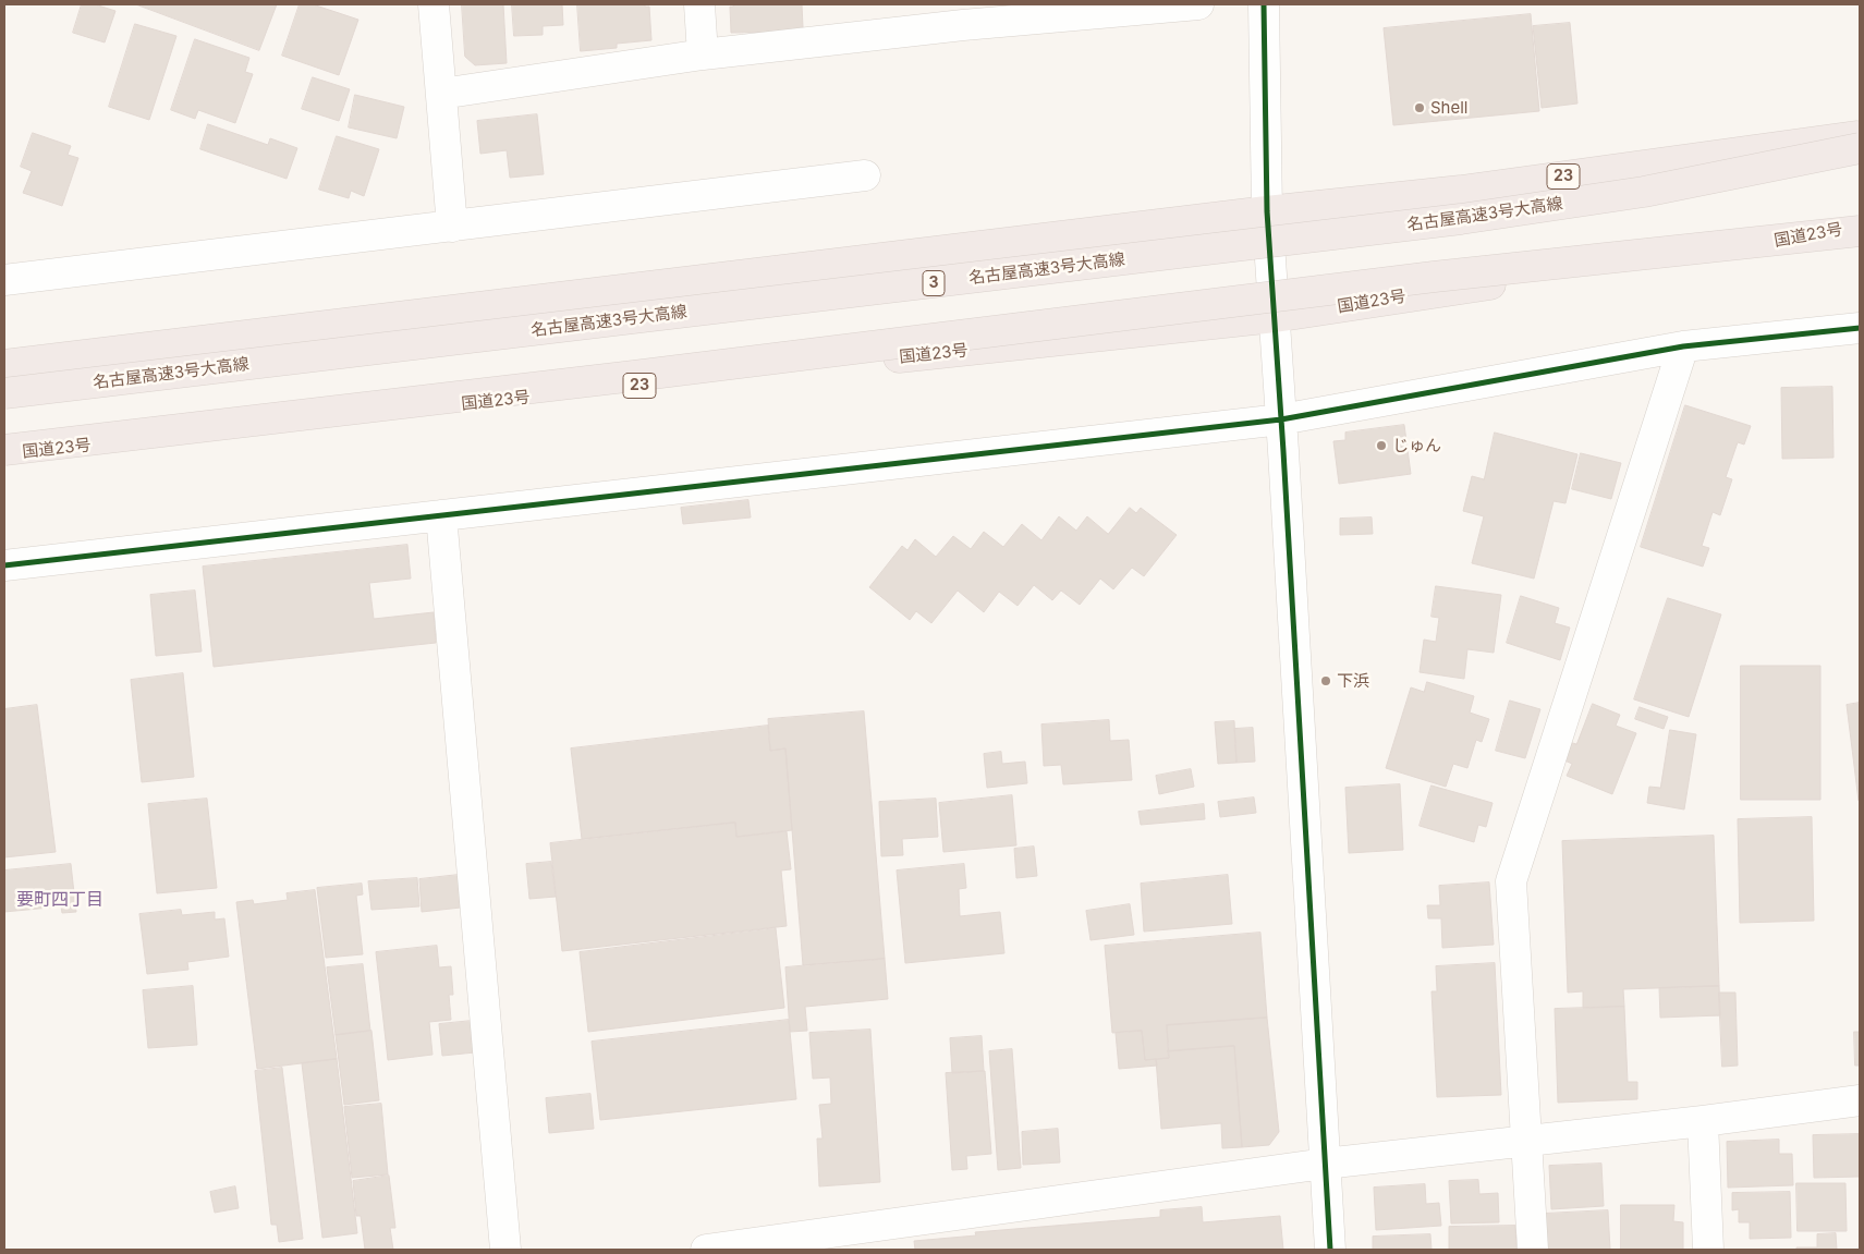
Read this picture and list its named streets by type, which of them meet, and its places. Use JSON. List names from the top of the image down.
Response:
{
  "streets": {
    "highway": [
      "23",
      "名古屋高速3号大高線",
      "国道23号",
      "3"
    ]
  },
  "districts": ["要町四丁目"],
  "places": ["Shell", "じゅん", "下浜"]
}
